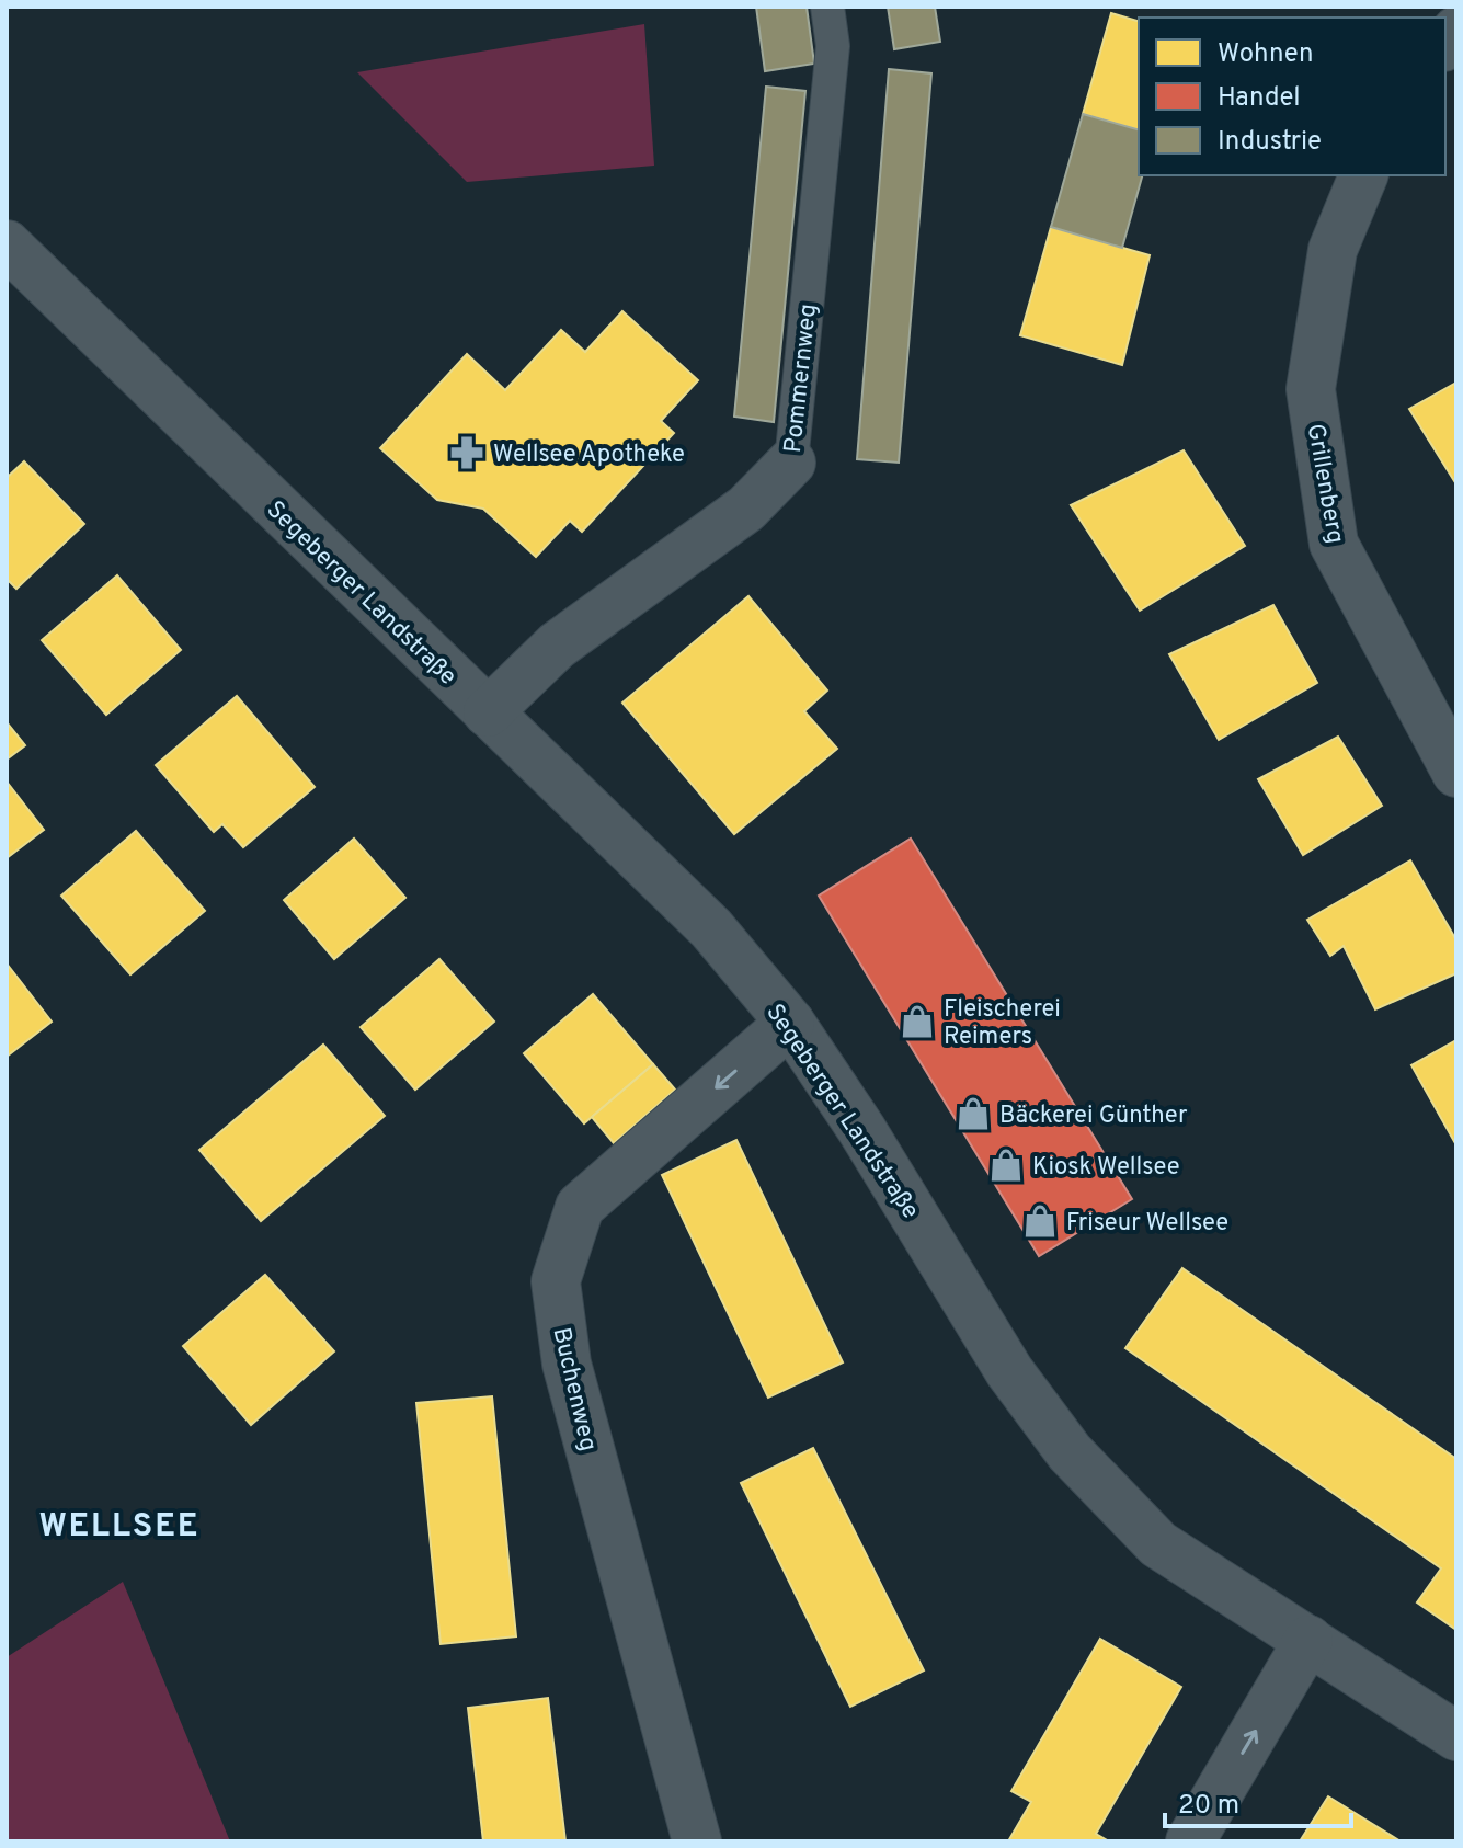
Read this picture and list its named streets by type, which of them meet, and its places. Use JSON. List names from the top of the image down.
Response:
{
  "streets": {
    "street": [
      "Pommernweg",
      "Grillenberg",
      "Segeberger Landstraße",
      "Buchenweg"
    ]
  },
  "crossings": [
    ["Pommernweg", "Segeberger Landstraße"],
    ["Segeberger Landstraße", "Buchenweg"]
  ],
  "one_way": ["Buchenweg"],
  "districts": ["WELLSEE"],
  "places": {
    "pharmacy": ["Wellsee Apotheke"],
    "shop": [
      "Fleischerei Reimers",
      "Bäckerei Günther",
      "Kiosk Wellsee",
      "Friseur Wellsee"
    ]
  },
  "legend": ["Wohnen", "Handel", "Industrie"],
  "scale_bar": "20 m"
}
